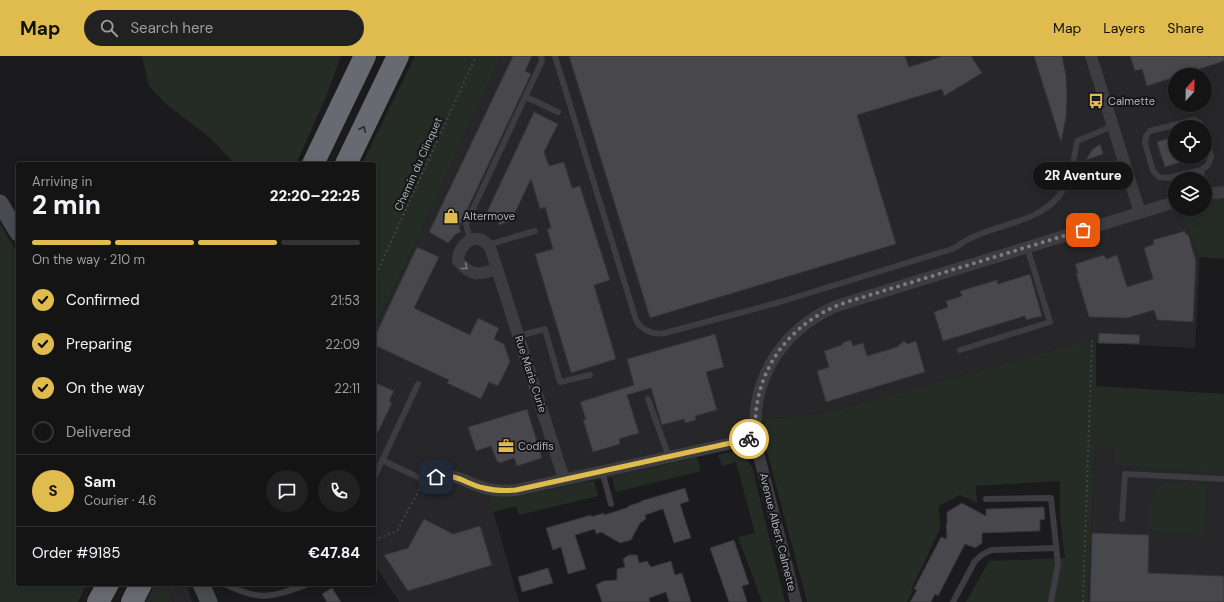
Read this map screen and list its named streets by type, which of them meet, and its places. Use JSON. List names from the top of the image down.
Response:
{
  "streets": {
    "street": ["Rue Marie Curie", "Avenue Albert Calmette"],
    "path": ["Chemin du Clinquet"]
  },
  "places": {
    "bus stop": ["Calmette"],
    "shop": ["Altermove"],
    "other": ["2R Aventure"],
    "office": ["Codifis"]
  },
  "north": "top",
  "page": {
    "header": "Map",
    "search": "Search here",
    "nav": ["Map", "Layers", "Share"],
    "bubble": "2R Aventure",
    "heading": ["2 min", "Arriving in", "22:20–22:25"],
    "panel": [
      "Sam",
      "Courier · 4.6",
      "Order #9185",
      "€47.84"
    ],
    "bar": "On the way · 210 m",
    "list": [
      ["Confirmed", "21:53"],
      ["Preparing", "22:09"],
      ["On the way", "22:11"],
      "Delivered"
    ],
    "round": "S"
  }
}
